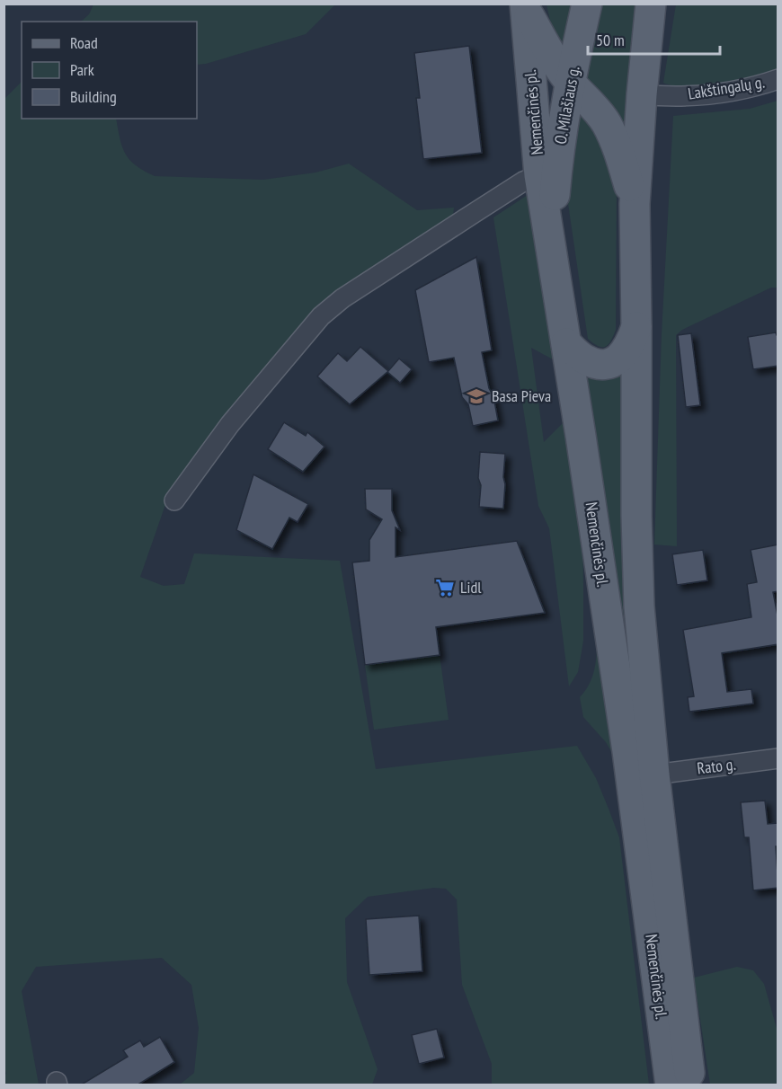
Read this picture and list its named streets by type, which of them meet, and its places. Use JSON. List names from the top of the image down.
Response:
{
  "streets": {
    "main road": ["O. Milašiaus g.", "Nemenčinės pl."],
    "street": ["Lakštingalų g.", "Rato g."]
  },
  "crossings": [
    ["O. Milašiaus g.", "Nemenčinės pl."],
    ["Nemenčinės pl.", "Rato g."]
  ],
  "places": {
    "school or university": ["Basa Pieva"],
    "supermarket": ["Lidl"]
  },
  "legend": ["Road", "Park", "Building"],
  "scale_bar": "50 m"
}
